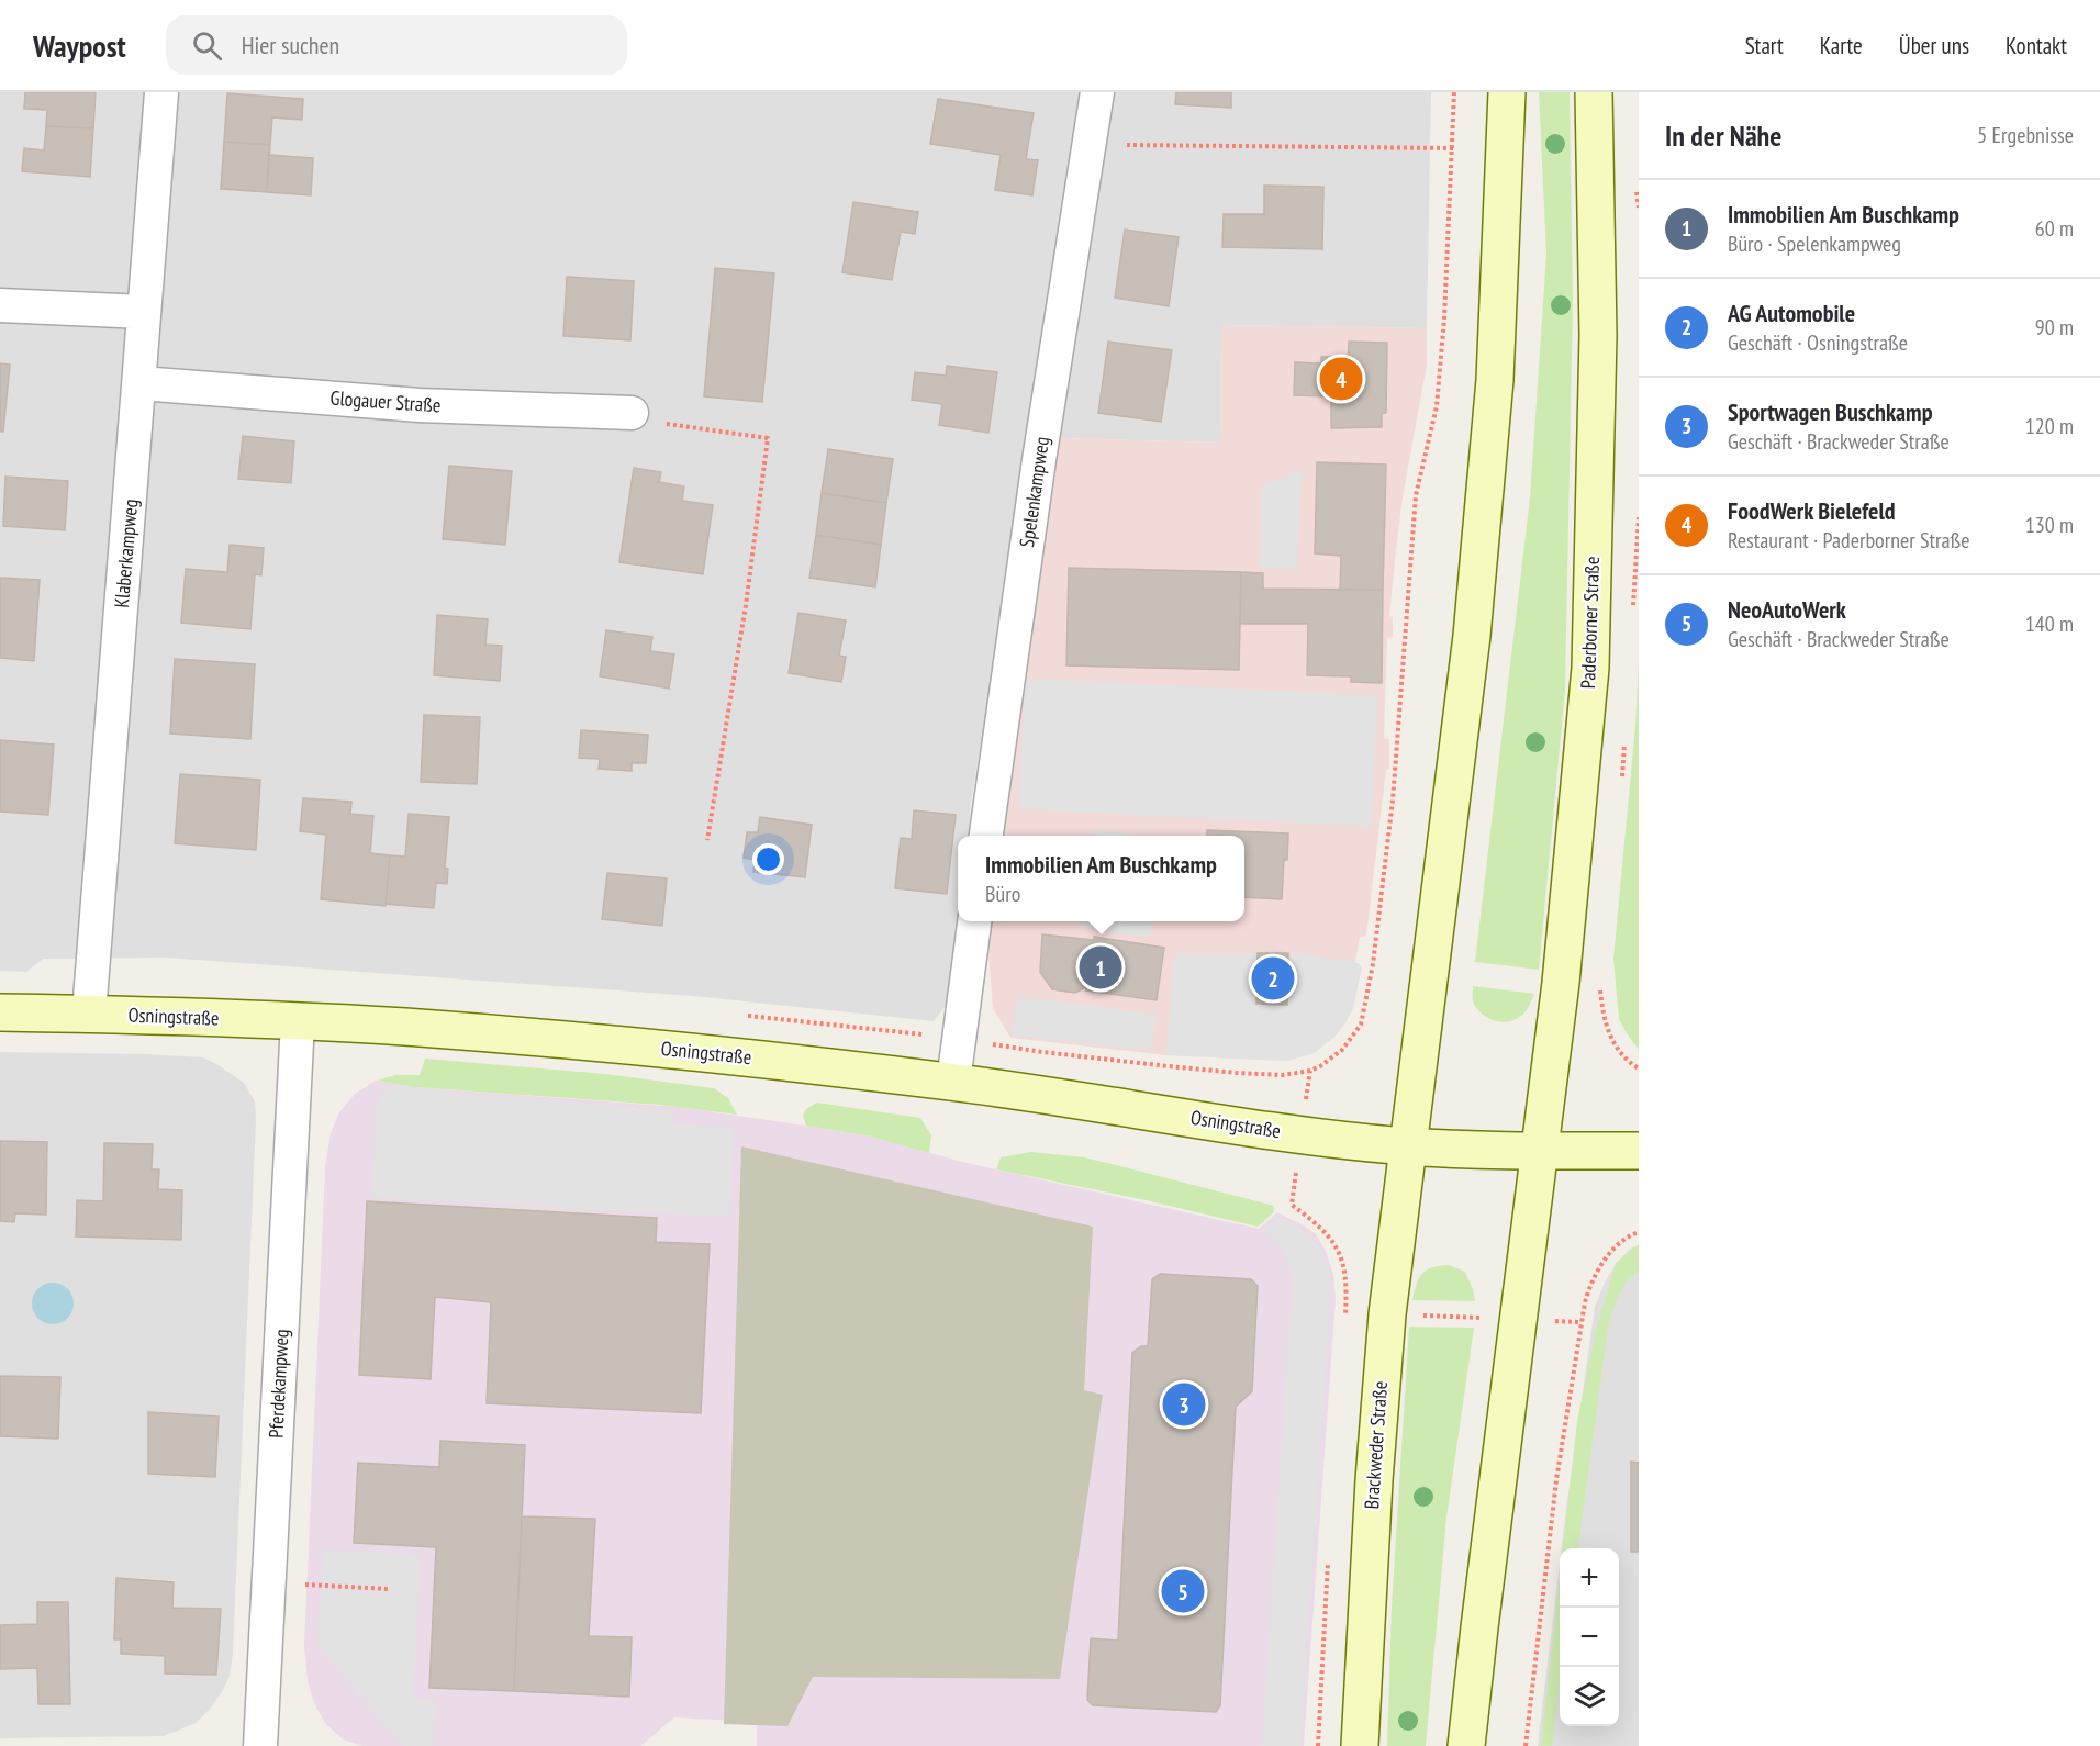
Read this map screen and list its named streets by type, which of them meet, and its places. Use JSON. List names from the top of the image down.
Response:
{
  "streets": {
    "main road": ["Paderborner Straße", "Osningstraße", "Brackweder Straße"],
    "street": [
      "Glogauer Straße",
      "Spelenkampweg",
      "Klaberkampweg",
      "Pferdekampweg"
    ]
  },
  "crossings": [
    ["Glogauer Straße", "Klaberkampweg"],
    ["Klaberkampweg", "Osningstraße"],
    ["Paderborner Straße", "Osningstraße"],
    ["Osningstraße", "Pferdekampweg"],
    ["Osningstraße", "Brackweder Straße"]
  ],
  "page": {
    "header": "Waypost",
    "search": "Hier suchen",
    "nav": [
      "Start",
      "Karte",
      "Über uns",
      "Kontakt"
    ],
    "heading": ["In der Nähe", "5 Ergebnisse"],
    "list": [
      {
        "mark": "1",
        "name": "Immobilien Am Buschkamp",
        "note": "Büro · Spelenkampweg",
        "value": "60 m"
      },
      {
        "mark": "2",
        "name": "AG Automobile",
        "note": "Geschäft · Osningstraße",
        "value": "90 m"
      },
      {
        "mark": "3",
        "name": "Sportwagen Buschkamp",
        "note": "Geschäft · Brackweder Straße",
        "value": "120 m"
      },
      {
        "mark": "4",
        "name": "FoodWerk Bielefeld",
        "note": "Restaurant · Paderborner Straße",
        "value": "130 m"
      },
      {
        "mark": "5",
        "name": "NeoAutoWerk",
        "note": "Geschäft · Brackweder Straße",
        "value": "140 m"
      }
    ],
    "pins": [
      "4",
      "1",
      "2",
      "3",
      "5"
    ],
    "popup": ["Immobilien Am Buschkamp", "Büro"],
    "map_buttons": ["+", "−"]
  }
}
